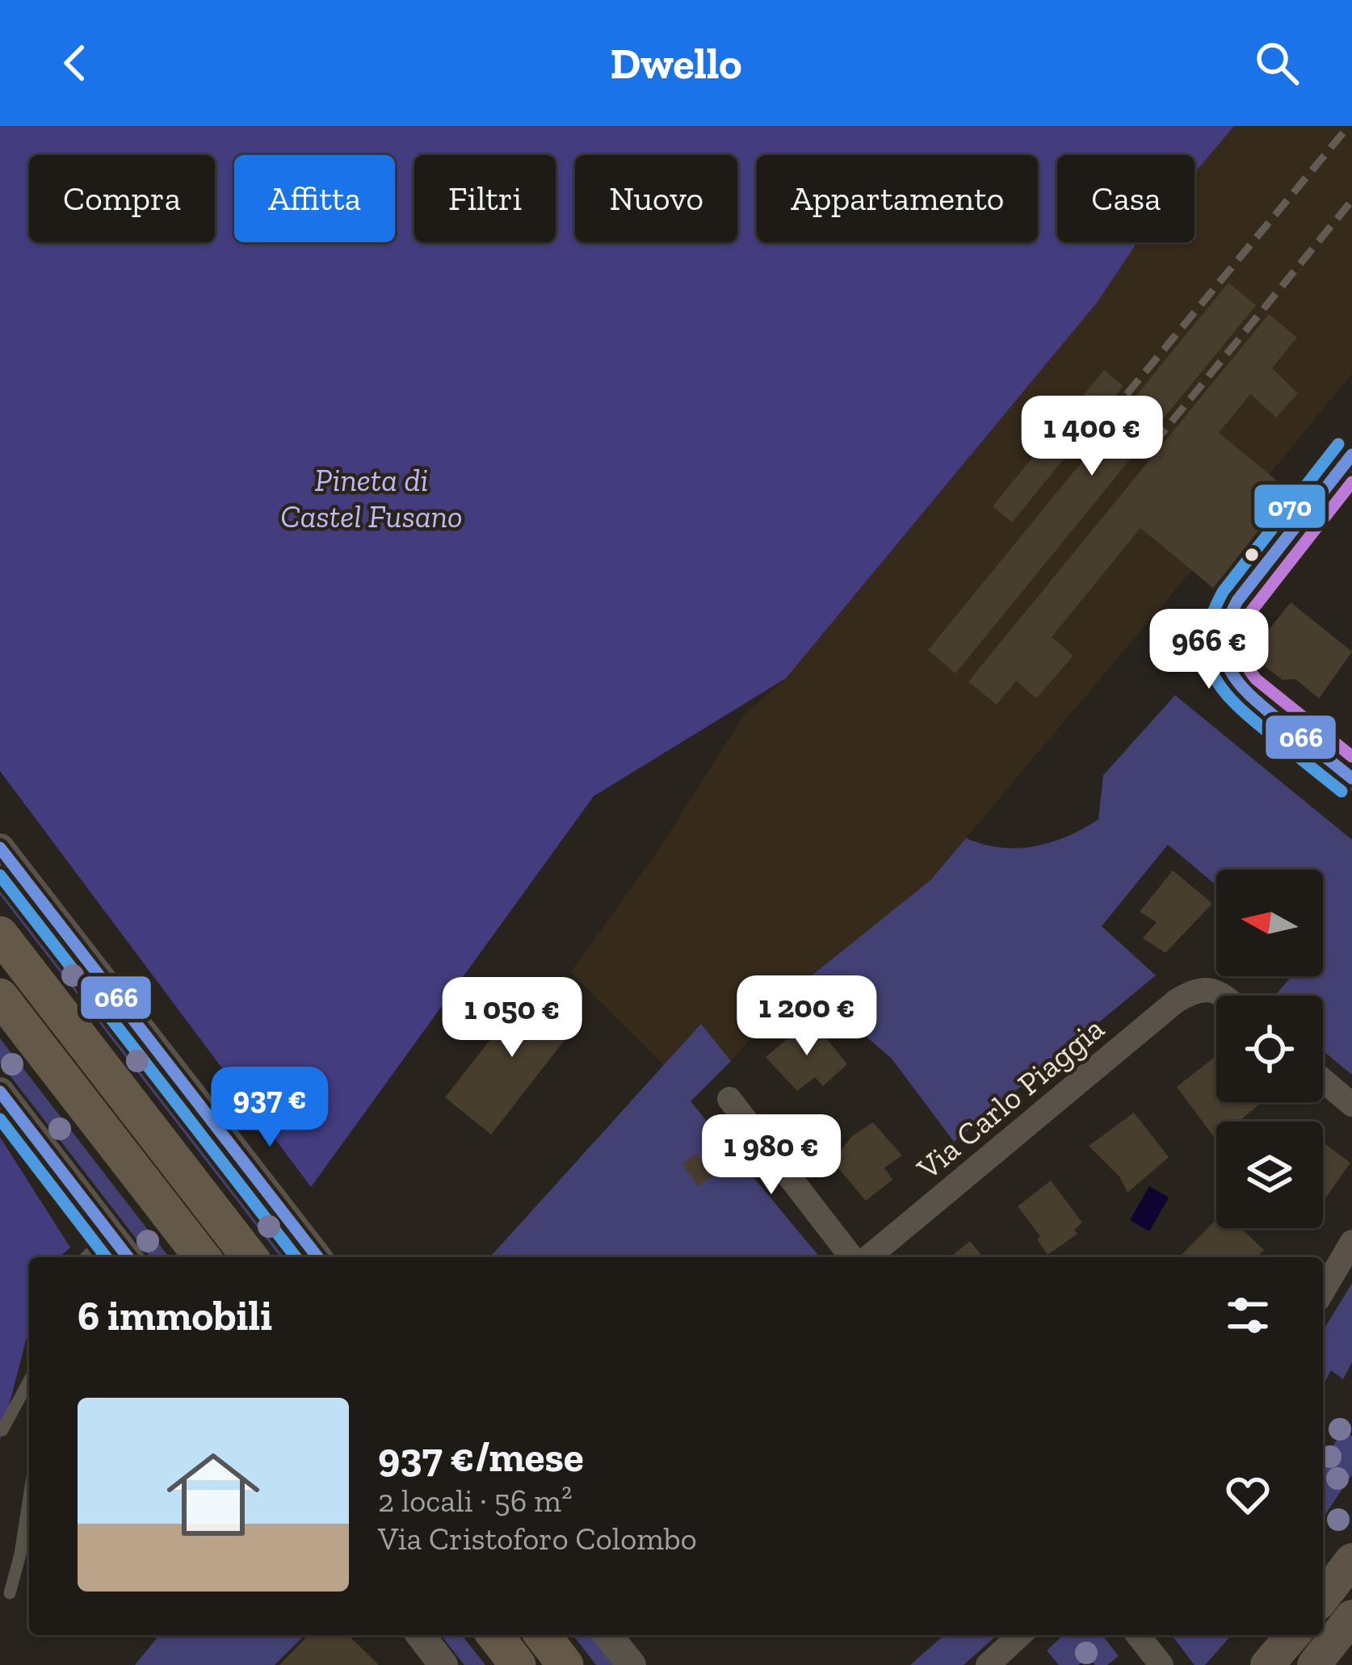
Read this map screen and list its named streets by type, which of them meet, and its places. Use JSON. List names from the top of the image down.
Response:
{
  "streets": {
    "street": ["Via Carlo Piaggia"]
  },
  "parks": ["Pineta di Castel Fusano"],
  "lines": ["transit line 070", "transit line 066"],
  "north": "left",
  "page": {
    "header": "Dwello",
    "chip": [
      "Compra",
      "Affitta",
      "Filtri",
      "Nuovo",
      "Appartamento",
      "Casa"
    ],
    "price": [
      "1 400 €",
      "966 €",
      "1 200 €",
      "1 050 €",
      "937 €",
      "1 980 €"
    ],
    "heading": "6 immobili",
    "list": [
      {
        "name": "937 €/mese",
        "note": "2 locali · 56 m² · Via Cristoforo Colombo"
      }
    ]
  }
}
